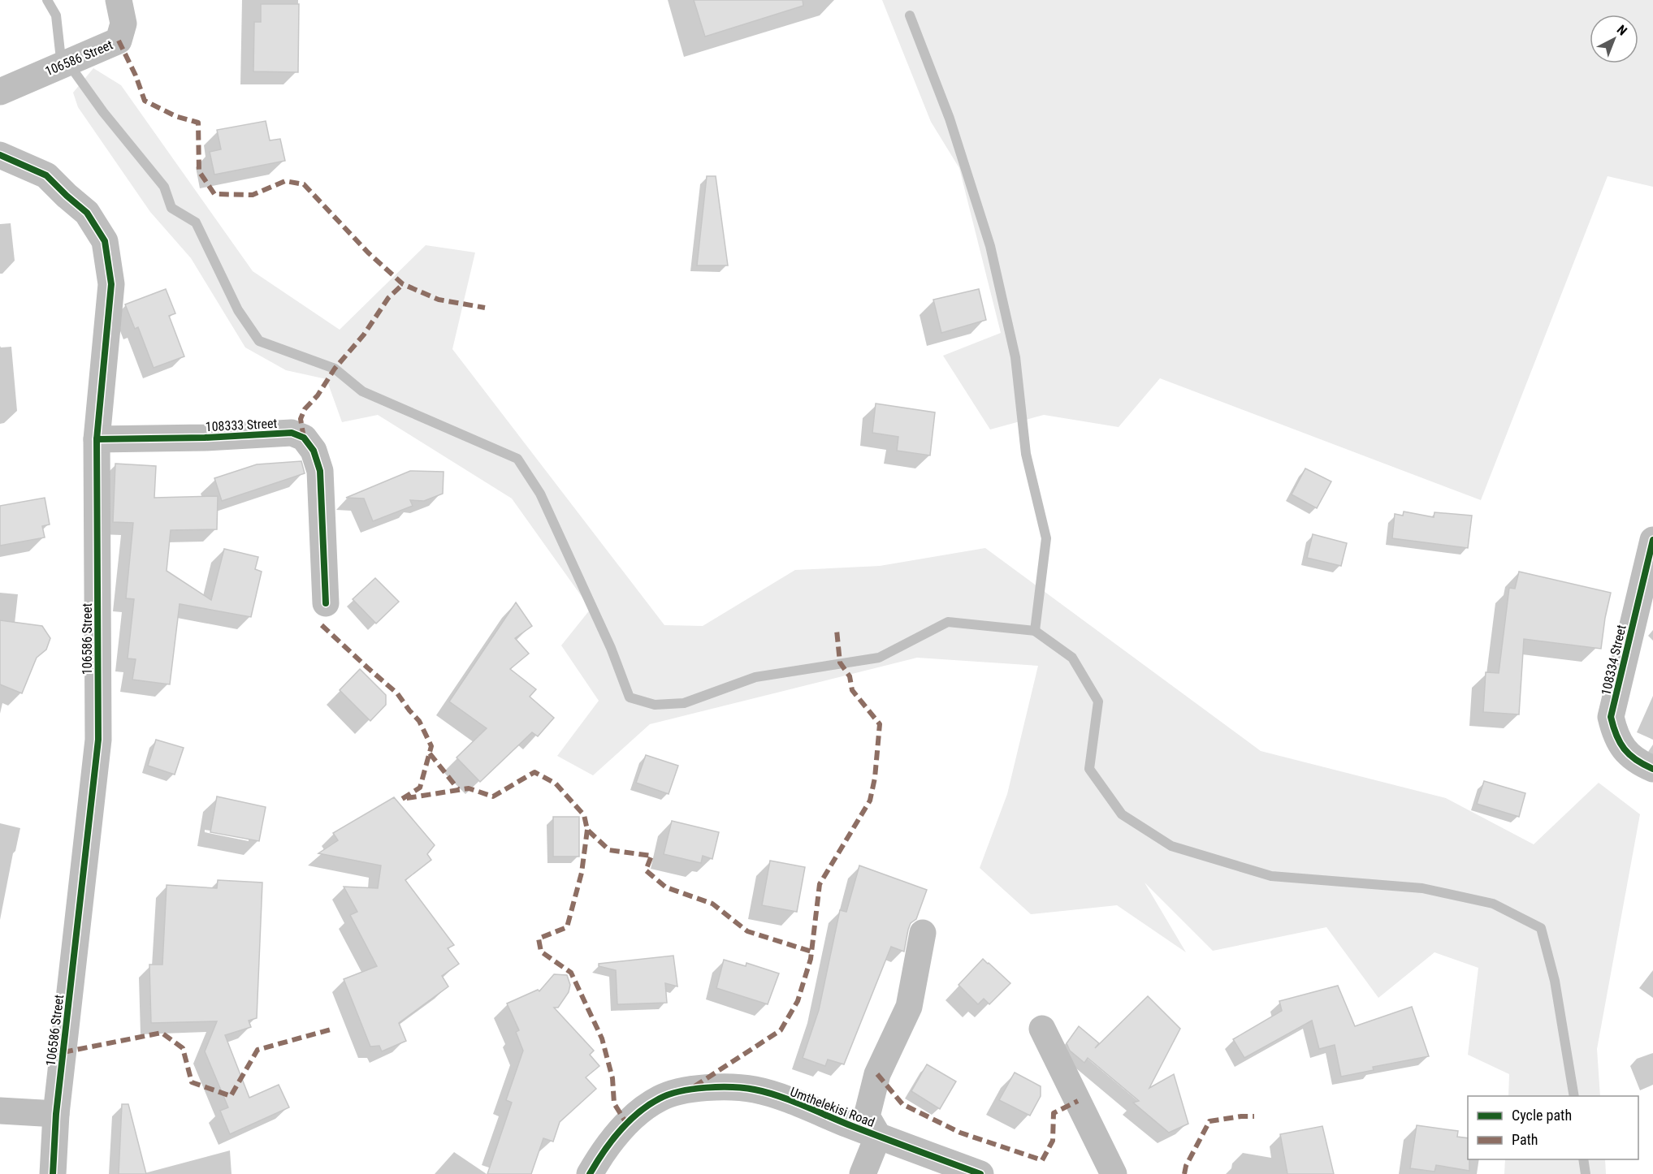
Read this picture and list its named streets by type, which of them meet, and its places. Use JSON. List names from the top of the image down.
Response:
{
  "streets": {
    "street": [
      "106586 Street",
      "108333 Street",
      "108334 Street",
      "Umthelekisi Road"
    ]
  },
  "crossings": [
    ["106586 Street", "108333 Street"]
  ],
  "legend": ["Cycle path", "Path"],
  "north": "top right"
}
